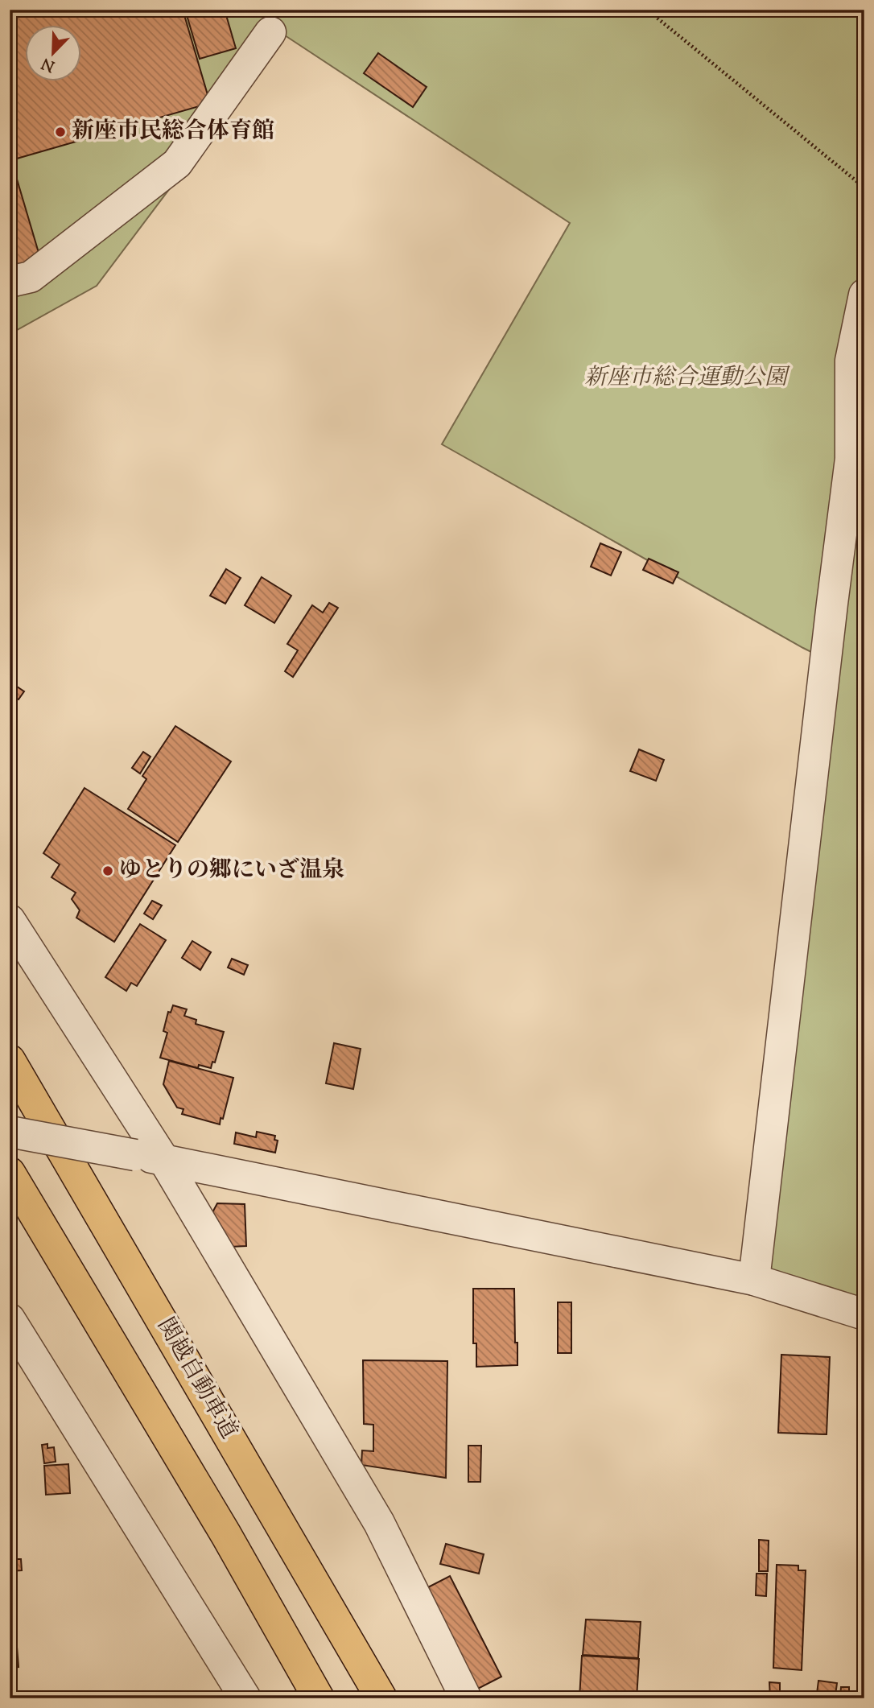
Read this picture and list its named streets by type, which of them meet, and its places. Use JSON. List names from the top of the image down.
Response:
{
  "streets": {
    "highway": ["関越自動車道"]
  },
  "parks": ["新座市総合運動公園"],
  "places": ["新座市民総合体育館", "ゆとりの郷にいざ温泉"],
  "north": "bottom left"
}
